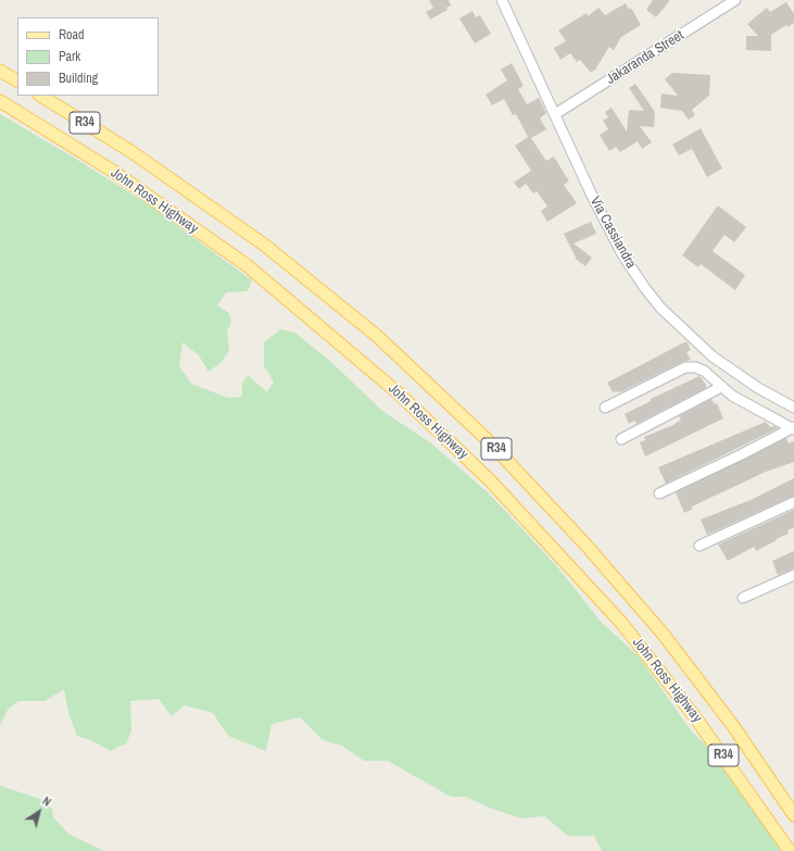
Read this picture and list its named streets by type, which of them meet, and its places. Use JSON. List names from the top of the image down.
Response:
{
  "streets": {
    "main road": ["R34", "John Ross Highway"],
    "street": ["Jakaranda Street", "Via Cassiandra"]
  },
  "crossings": [
    ["Jakaranda Street", "Via Cassiandra"]
  ],
  "legend": ["Road", "Park", "Building"],
  "north": "top right"
}
